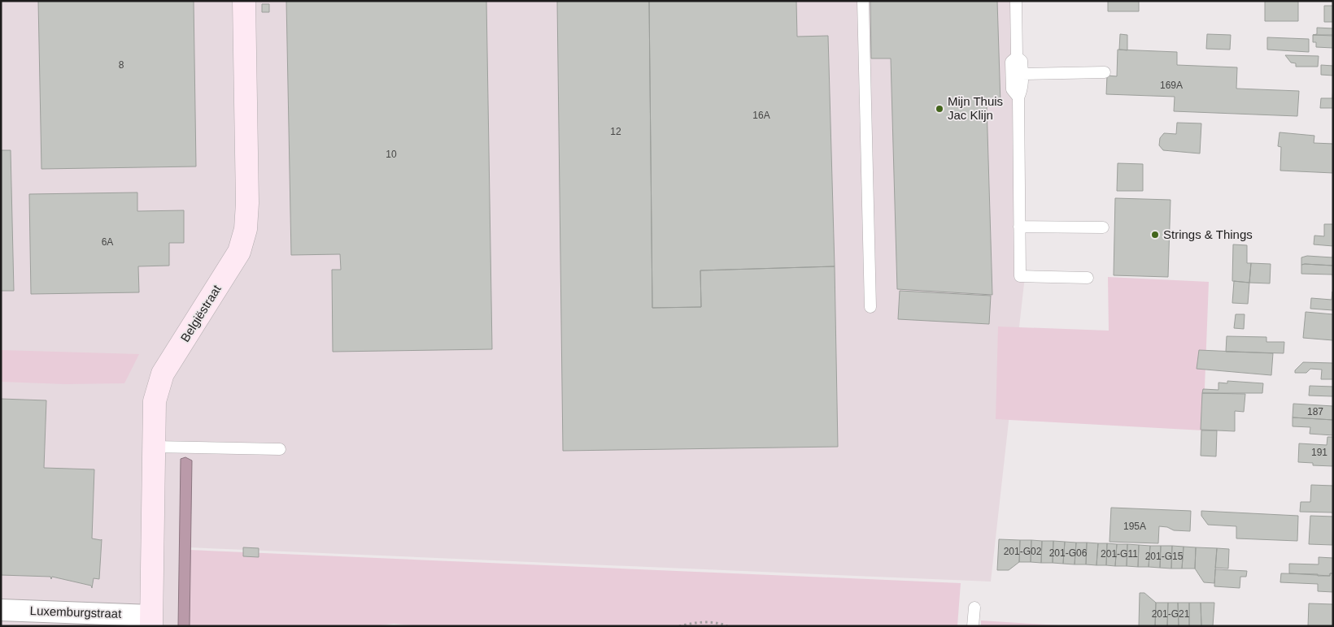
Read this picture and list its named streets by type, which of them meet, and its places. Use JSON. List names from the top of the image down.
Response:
{
  "streets": {
    "main road": ["Belgiëstraat"],
    "street": ["Luxemburgstraat"]
  },
  "crossings": [
    ["Belgiëstraat", "Luxemburgstraat"]
  ],
  "places": ["Mijn Thuis Jac Klijn", "Strings & Things"],
  "house_numbers": [
    "8",
    "169A",
    "16A",
    "12",
    "10",
    "6A",
    "187",
    "191",
    "195A",
    "201-G02",
    "201-G06",
    "201-G11",
    "201-G15",
    "201-G21"
  ]
}
